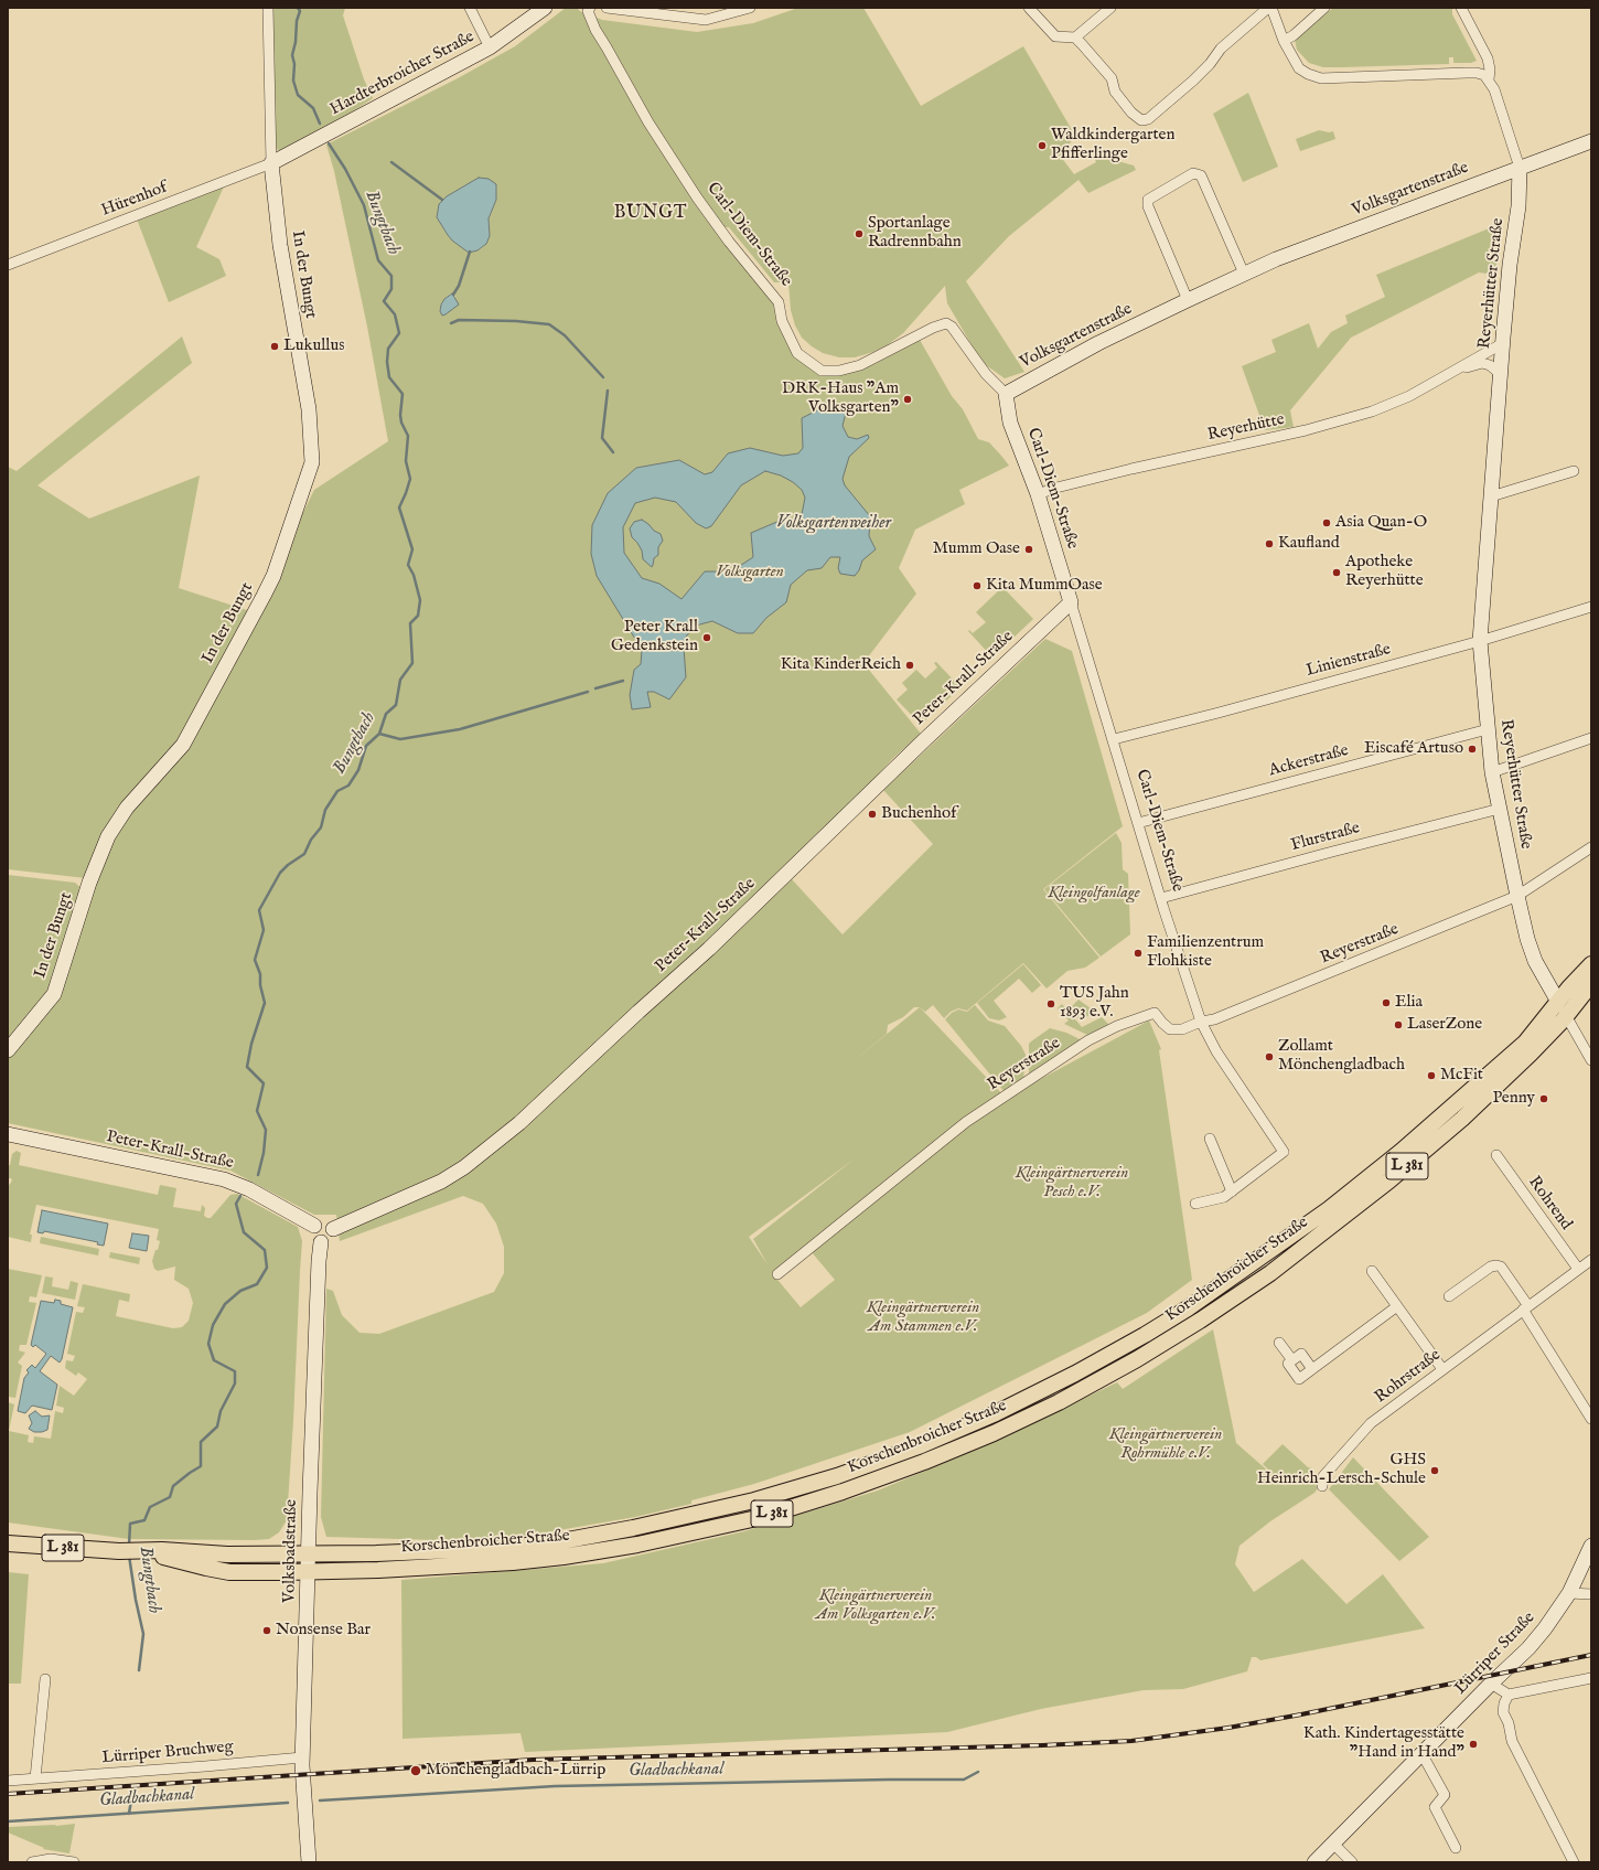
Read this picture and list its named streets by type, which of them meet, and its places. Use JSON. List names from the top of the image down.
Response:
{
  "streets": {
    "main road": ["L 381", "Korschenbroicher Straße"],
    "street": [
      "Hardterbroicher Straße",
      "Volksgartenstraße",
      "Hürenhof",
      "Carl-Diem-Straße",
      "In der Bungt",
      "Reyerhütter Straße",
      "Reyerhütte",
      "Linienstraße",
      "Peter-Krall-Straße",
      "Ackerstraße",
      "Flurstraße",
      "Reyerstraße",
      "Rohrend",
      "Rohrstraße",
      "Volksbadstraße",
      "Lürriper Straße",
      "Lürriper Bruchweg"
    ]
  },
  "crossings": [
    ["Hardterbroicher Straße", "Hürenhof"],
    ["Hardterbroicher Straße", "In der Bungt"],
    ["Volksgartenstraße", "Carl-Diem-Straße"],
    ["Volksgartenstraße", "Reyerhütter Straße"],
    ["Hürenhof", "In der Bungt"],
    ["Carl-Diem-Straße", "Reyerhütte"],
    ["Carl-Diem-Straße", "Linienstraße"],
    ["Carl-Diem-Straße", "Peter-Krall-Straße"],
    ["Carl-Diem-Straße", "Ackerstraße"],
    ["Carl-Diem-Straße", "Flurstraße"],
    ["Carl-Diem-Straße", "Reyerstraße"],
    ["Reyerhütter Straße", "Reyerhütte"],
    ["Reyerhütter Straße", "Linienstraße"],
    ["Reyerhütter Straße", "Ackerstraße"],
    ["Reyerhütter Straße", "Flurstraße"],
    ["Reyerhütter Straße", "Reyerstraße"],
    ["Reyerhütter Straße", "Korschenbroicher Straße"],
    ["Peter-Krall-Straße", "Volksbadstraße"],
    ["Rohrend", "Rohrstraße"],
    ["Korschenbroicher Straße", "Volksbadstraße"],
    ["Volksbadstraße", "Lürriper Bruchweg"]
  ],
  "districts": ["BUNGT"],
  "water": ["Bungtbach", "Volksgartenweiher", "Gladbachkanal"],
  "parks": [
    "Volksgarten",
    "Kleingolfanlage",
    "Kleingärtnerverein Pesch e.V.",
    "Kleingärtnerverein Am Stammen e.V.",
    "Kleingärtnerverein Rohrmühle e.V.",
    "Kleingärtnerverein Am Volksgarten e.V."
  ],
  "places": [
    "Waldkindergarten Pfifferlinge",
    "Sportanlage Radrennbahn",
    "Lukullus",
    "DRK-Haus \"Am Volksgarten\"",
    "Asia Quan-O",
    "Kaufland",
    "Mumm Oase",
    "Apotheke Reyerhütte",
    "Kita MummOase",
    "Peter Krall Gedenkstein",
    "Kita KinderReich",
    "Eiscafé Artuso",
    "Buchenhof",
    "Familienzentrum Flohkiste",
    "Elia",
    "TUS Jahn 1893 e.V.",
    "LaserZone",
    "Zollamt Mönchengladbach",
    "McFit",
    "Penny",
    "GHS Heinrich-Lersch-Schule",
    "Nonsense Bar",
    "Kath. Kindertagesstätte \"Hand in Hand\"",
    "Mönchengladbach-Lürrip"
  ]
}
